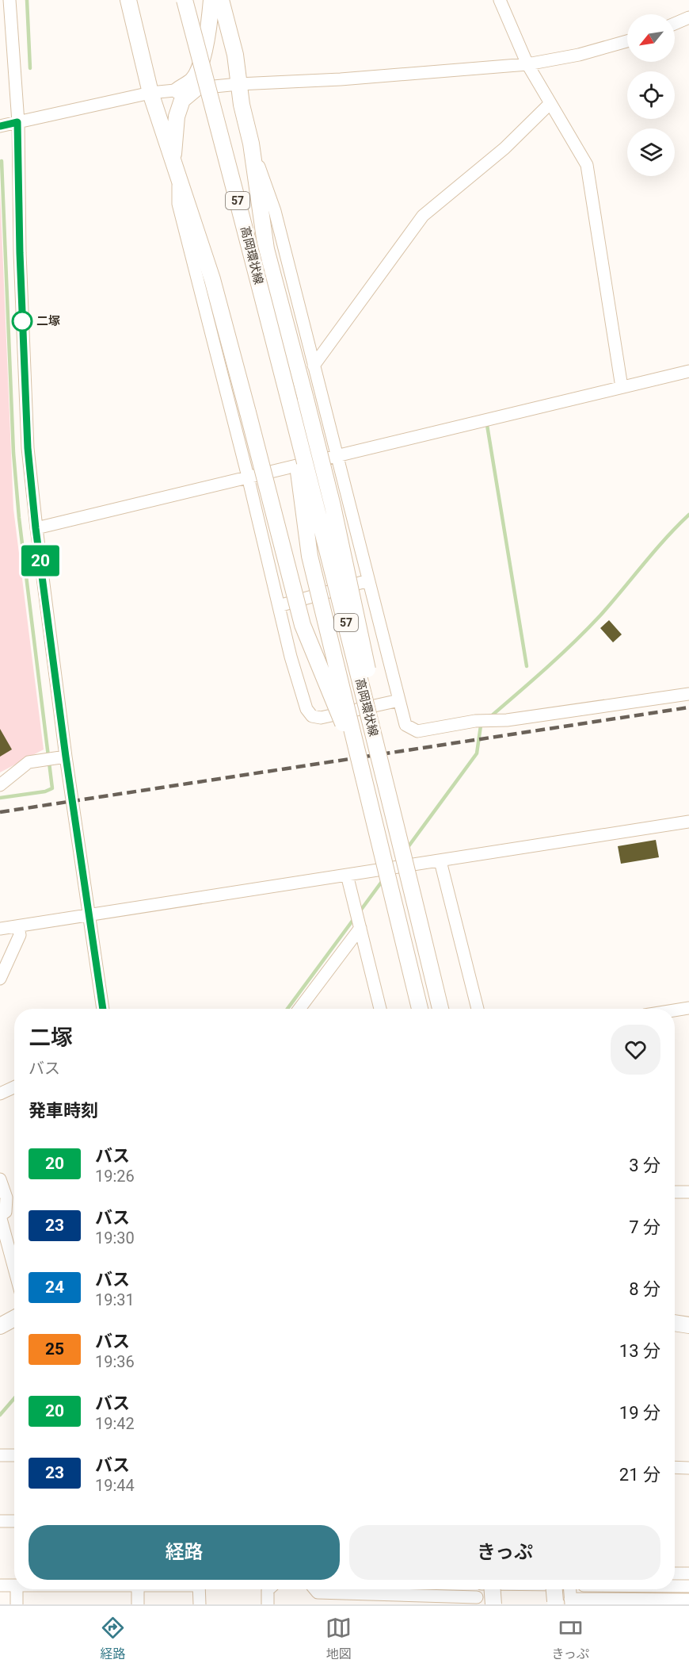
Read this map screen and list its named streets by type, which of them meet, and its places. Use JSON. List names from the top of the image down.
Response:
{
  "streets": {
    "main road": ["57", "高岡環状線"]
  },
  "crossings": [
    ["57", "高岡環状線"]
  ],
  "places": ["二塚"],
  "lines": ["bus line 20"],
  "north": "bottom left",
  "page": {
    "on_map": "20",
    "heading": [
      ["二塚", "バス"],
      "発車時刻"
    ],
    "list": [
      {
        "mark": "20",
        "name": "バス",
        "note": "19:26",
        "value": "3 分"
      },
      {
        "mark": "23",
        "name": "バス",
        "note": "19:30",
        "value": "7 分"
      },
      {
        "mark": "24",
        "name": "バス",
        "note": "19:31",
        "value": "8 分"
      },
      {
        "mark": "25",
        "name": "バス",
        "note": "19:36",
        "value": "13 分"
      },
      {
        "mark": "20",
        "name": "バス",
        "note": "19:42",
        "value": "19 分"
      },
      {
        "mark": "23",
        "name": "バス",
        "note": "19:44",
        "value": "21 分"
      }
    ],
    "buttons": ["経路", "きっぷ"],
    "tabs": ["経路", "地図", "きっぷ"]
  }
}
